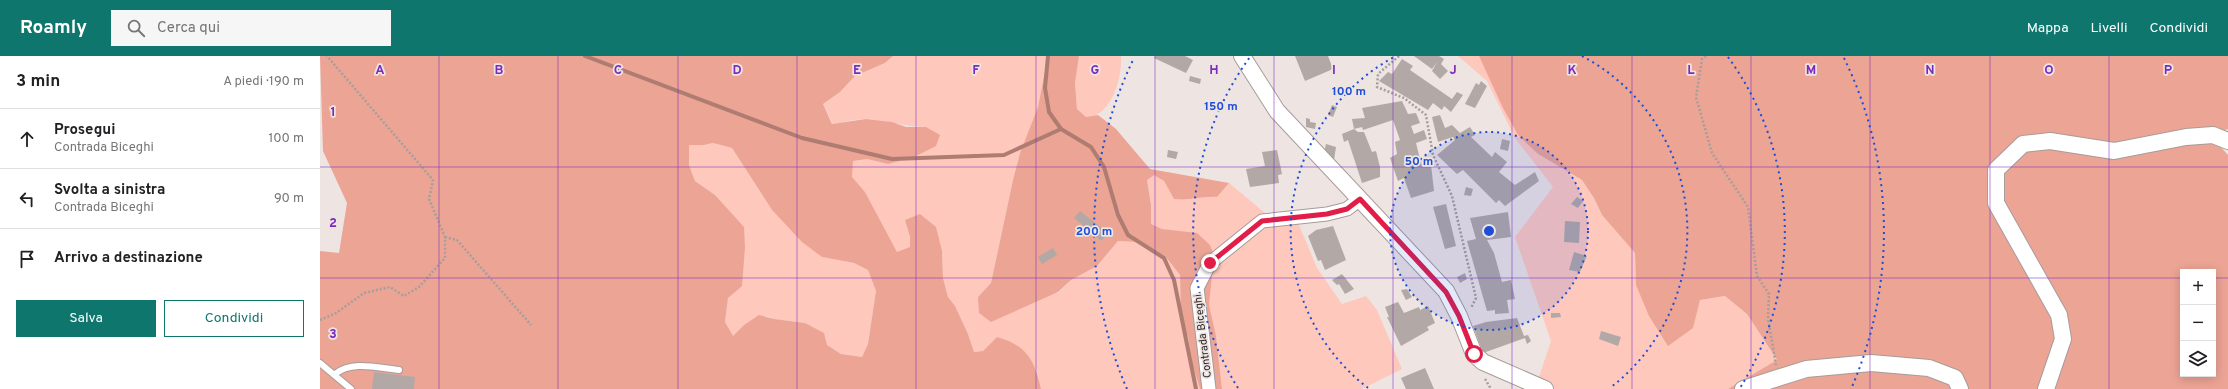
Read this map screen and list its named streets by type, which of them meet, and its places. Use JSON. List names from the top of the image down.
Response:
{
  "streets": {
    "street": ["Contrada Biceghi"]
  },
  "page": {
    "header": "Roamly",
    "search": "Cerca qui",
    "nav": ["Mappa", "Livelli", "Condividi"],
    "heading": ["3 min", "A piedi · 190 m"],
    "list": [
      ["Prosegui", "Contrada Biceghi", "100 m"],
      ["Svolta a sinistra", "Contrada Biceghi", "90 m"],
      "Arrivo a destinazione"
    ],
    "map_buttons": ["+", "−"],
    "buttons": ["Salva", "Condividi"]
  },
  "grid": {
    "columns": [
      "A",
      "B",
      "C",
      "D",
      "E",
      "F",
      "G",
      "H",
      "I",
      "J",
      "K",
      "L",
      "M",
      "N",
      "O",
      "P"
    ],
    "rows": ["1", "2", "3"]
  },
  "rings": [
    "100 m",
    "150 m",
    "50 m",
    "200 m"
  ]
}
